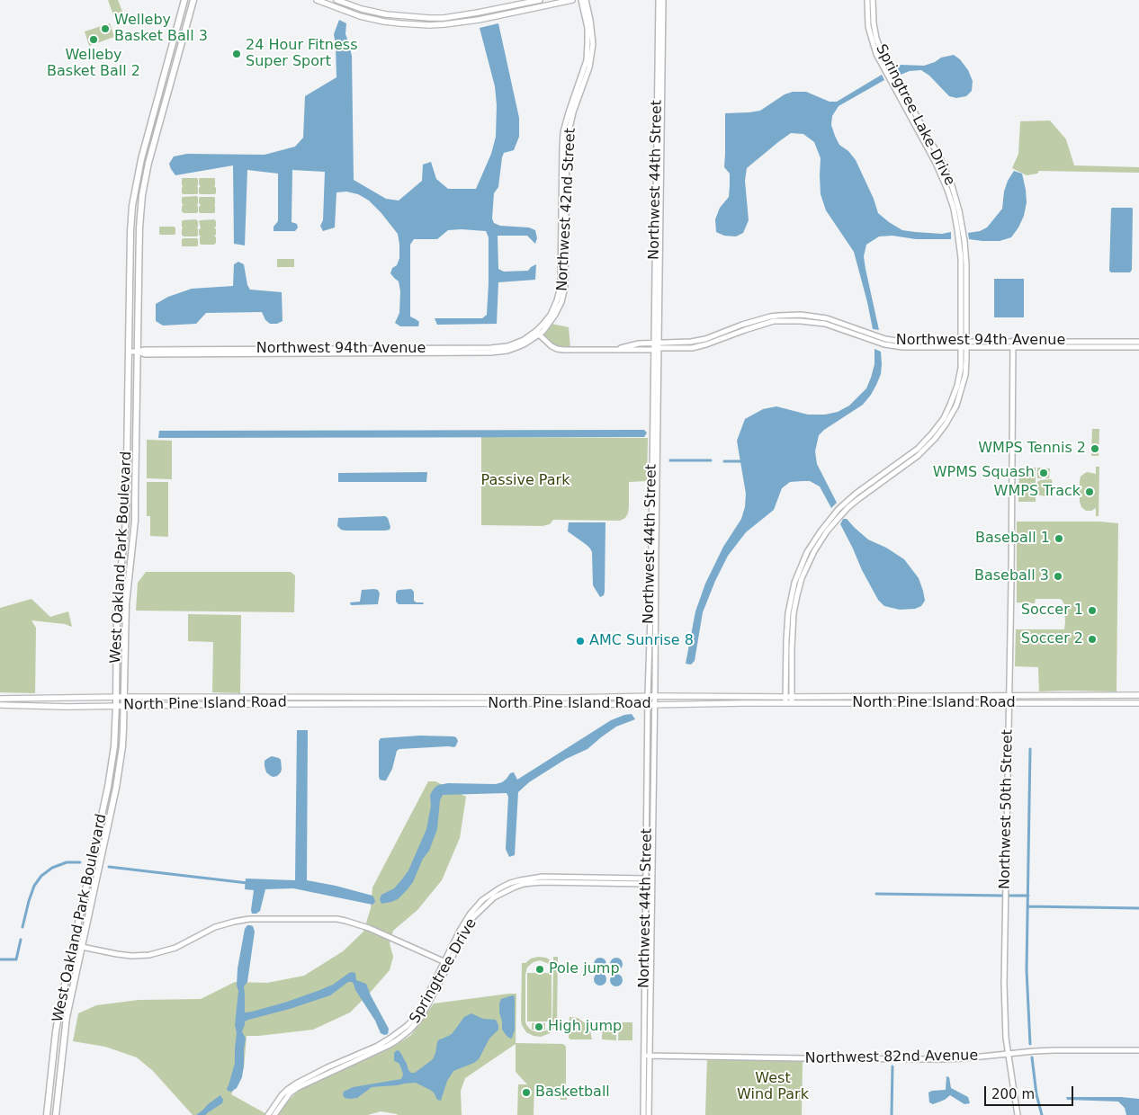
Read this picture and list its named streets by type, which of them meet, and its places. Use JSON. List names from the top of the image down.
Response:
{
  "streets": {
    "main road": ["West Oakland Park Boulevard", "North Pine Island Road"],
    "street": [
      "Springtree Lake Drive",
      "Northwest 44th Street",
      "Northwest 42nd Street",
      "Northwest 94th Avenue",
      "Northwest 50th Street",
      "Springtree Drive",
      "Northwest 82nd Avenue"
    ]
  },
  "crossings": [
    ["Springtree Lake Drive", "Northwest 94th Avenue"],
    ["Springtree Lake Drive", "North Pine Island Road"],
    ["Northwest 44th Street", "Northwest 94th Avenue"],
    ["Northwest 44th Street", "North Pine Island Road"],
    ["Northwest 44th Street", "Springtree Drive"],
    ["Northwest 44th Street", "Northwest 82nd Avenue"],
    ["Northwest 42nd Street", "Northwest 94th Avenue"],
    ["Northwest 94th Avenue", "West Oakland Park Boulevard"],
    ["Northwest 94th Avenue", "Northwest 50th Street"],
    ["West Oakland Park Boulevard", "North Pine Island Road"],
    ["North Pine Island Road", "Northwest 50th Street"],
    ["Northwest 50th Street", "Northwest 82nd Avenue"]
  ],
  "parks": ["Passive Park", "West Wind Park"],
  "places": [
    "Welleby Basket Ball 3",
    "Welleby Basket Ball 2",
    "24 Hour Fitness Super Sport",
    "WMPS Tennis 2",
    "WPMS Squash",
    "WMPS Track",
    "Baseball 1",
    "Baseball 3",
    "Soccer 1",
    "Soccer 2",
    "AMC Sunrise 8",
    "Pole jump",
    "High jump",
    "Basketball"
  ],
  "scale_bar": "200 m"
}
